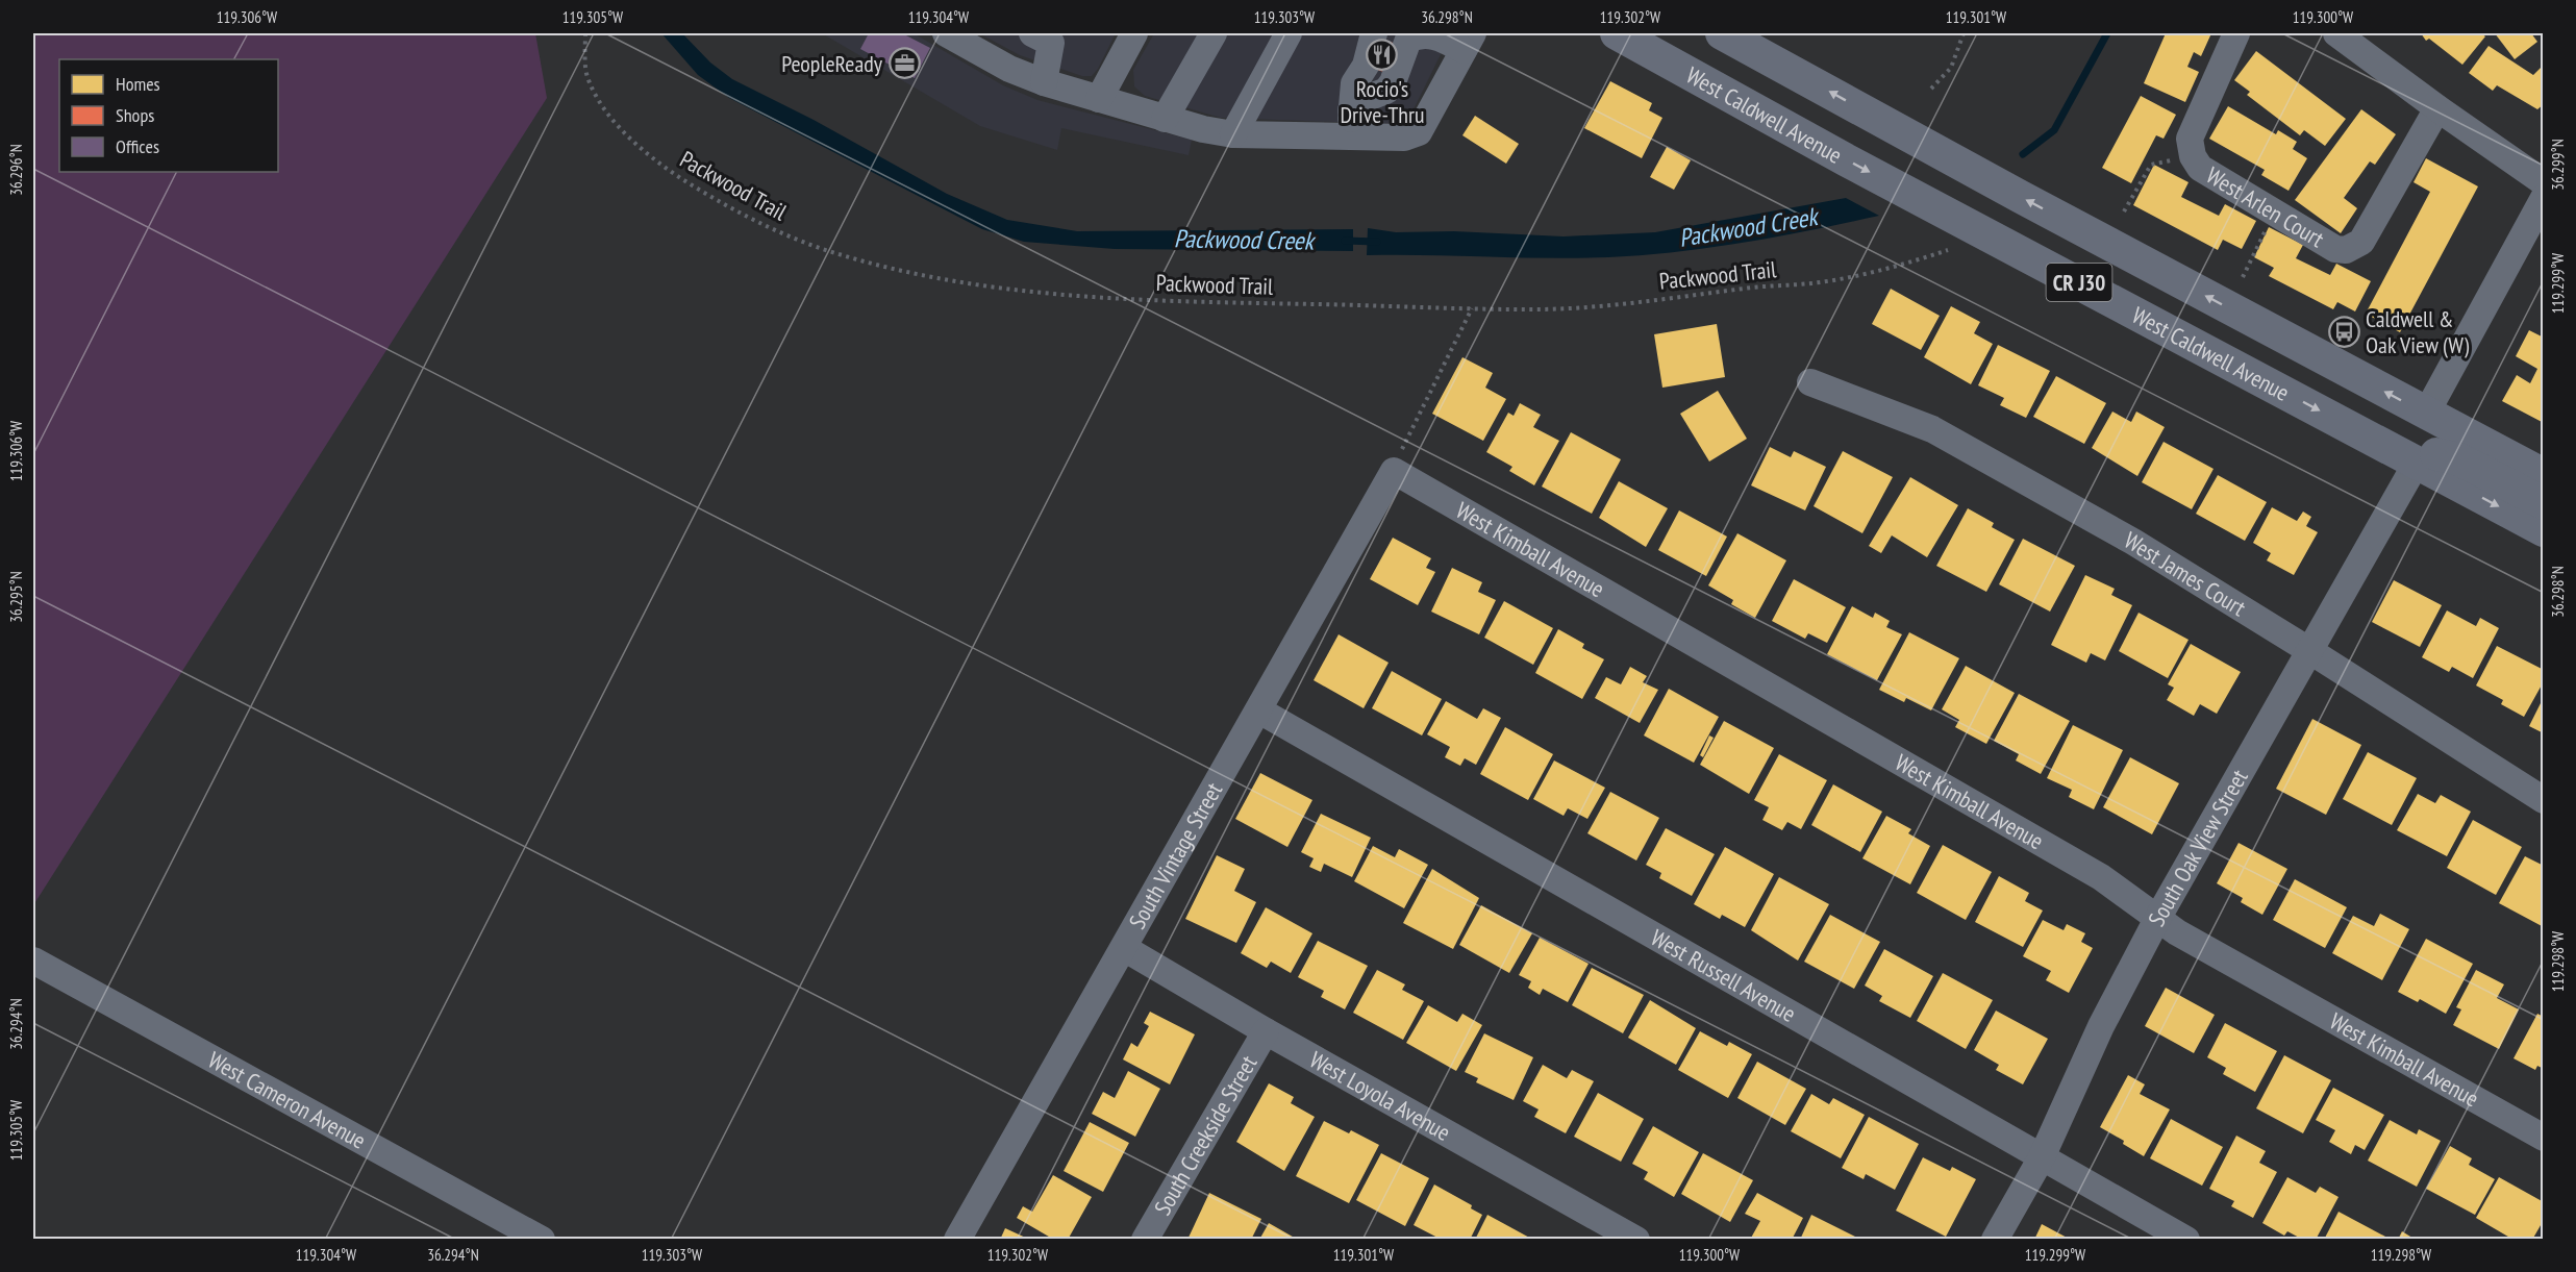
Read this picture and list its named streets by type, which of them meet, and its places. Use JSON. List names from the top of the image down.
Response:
{
  "streets": {
    "main road": ["West Caldwell Avenue", "CR J30"],
    "street": [
      "West Arlen Court",
      "West Kimball Avenue",
      "West James Court",
      "South Oak View Street",
      "South Vintage Street",
      "West Russell Avenue",
      "West Loyola Avenue",
      "West Cameron Avenue",
      "South Creekside Street"
    ],
    "path": ["Packwood Trail"]
  },
  "crossings": [
    ["West Caldwell Avenue", "South Oak View Street"],
    ["West Kimball Avenue", "South Oak View Street"],
    ["West Kimball Avenue", "South Vintage Street"],
    ["West James Court", "South Oak View Street"],
    ["South Oak View Street", "West Russell Avenue"],
    ["South Vintage Street", "West Russell Avenue"],
    ["South Vintage Street", "West Loyola Avenue"],
    ["West Loyola Avenue", "South Creekside Street"]
  ],
  "water": ["Packwood Creek"],
  "places": {
    "restaurant": ["Rocio's Drive-Thru"],
    "office": ["PeopleReady"],
    "bus stop": ["Caldwell & Oak View (W)"]
  },
  "legend": ["Homes", "Shops", "Offices"],
  "coordinates": [
    "119.306°W",
    "119.305°W",
    "119.304°W",
    "119.303°W",
    "36.298°N",
    "119.302°W",
    "119.301°W",
    "119.300°W",
    "36.299°N",
    "36.296°N",
    "119.299°W",
    "36.295°N",
    "119.298°W",
    "36.294°N"
  ]
}
